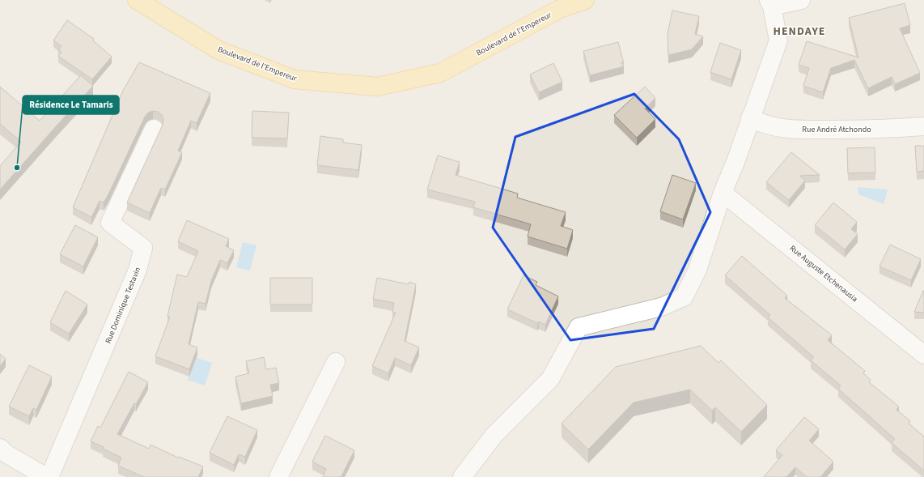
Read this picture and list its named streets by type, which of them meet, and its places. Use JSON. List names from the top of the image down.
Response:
{
  "streets": {
    "main road": ["Boulevard de l'Empereur"],
    "street": ["Rue André Atchondo", "Rue Auguste Etchenausia", "Rue Dominique Testavin"]
  },
  "districts": ["HENDAYE"],
  "places": ["Résidence Le Tamaris"]
}
